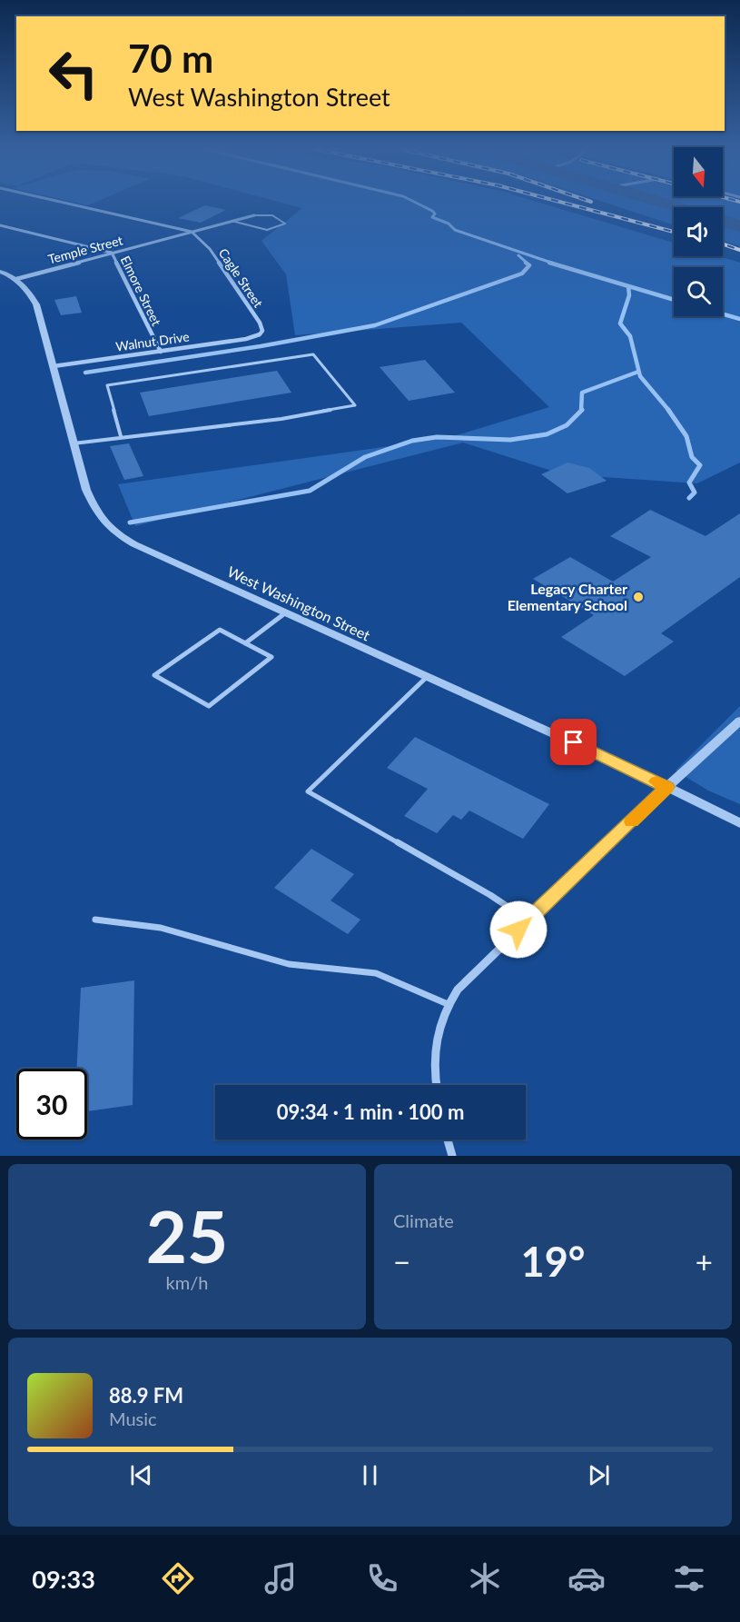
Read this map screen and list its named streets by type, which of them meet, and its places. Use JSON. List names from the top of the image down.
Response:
{
  "streets": {
    "street": [
      "Temple Street",
      "Cagle Street",
      "Elmore Street",
      "Walnut Drive",
      "West Washington Street"
    ]
  },
  "crossings": [
    ["Temple Street", "Cagle Street"],
    ["Temple Street", "Elmore Street"],
    ["Temple Street", "West Washington Street"],
    ["Cagle Street", "Walnut Drive"],
    ["Elmore Street", "Walnut Drive"],
    ["Walnut Drive", "West Washington Street"]
  ],
  "places": ["Legacy Charter Elementary School"],
  "north": "bottom",
  "page": {
    "turn": ["70 m", "West Washington Street"],
    "limit": "30",
    "trip": "09:34 · 1 min · 100 m",
    "tile": [
      ["25", "km/h"],
      "Climate"
    ],
    "heat": ["−", "19°", "+"],
    "song": ["88.9 FM", "Music"],
    "tabs": "09:33"
  }
}
